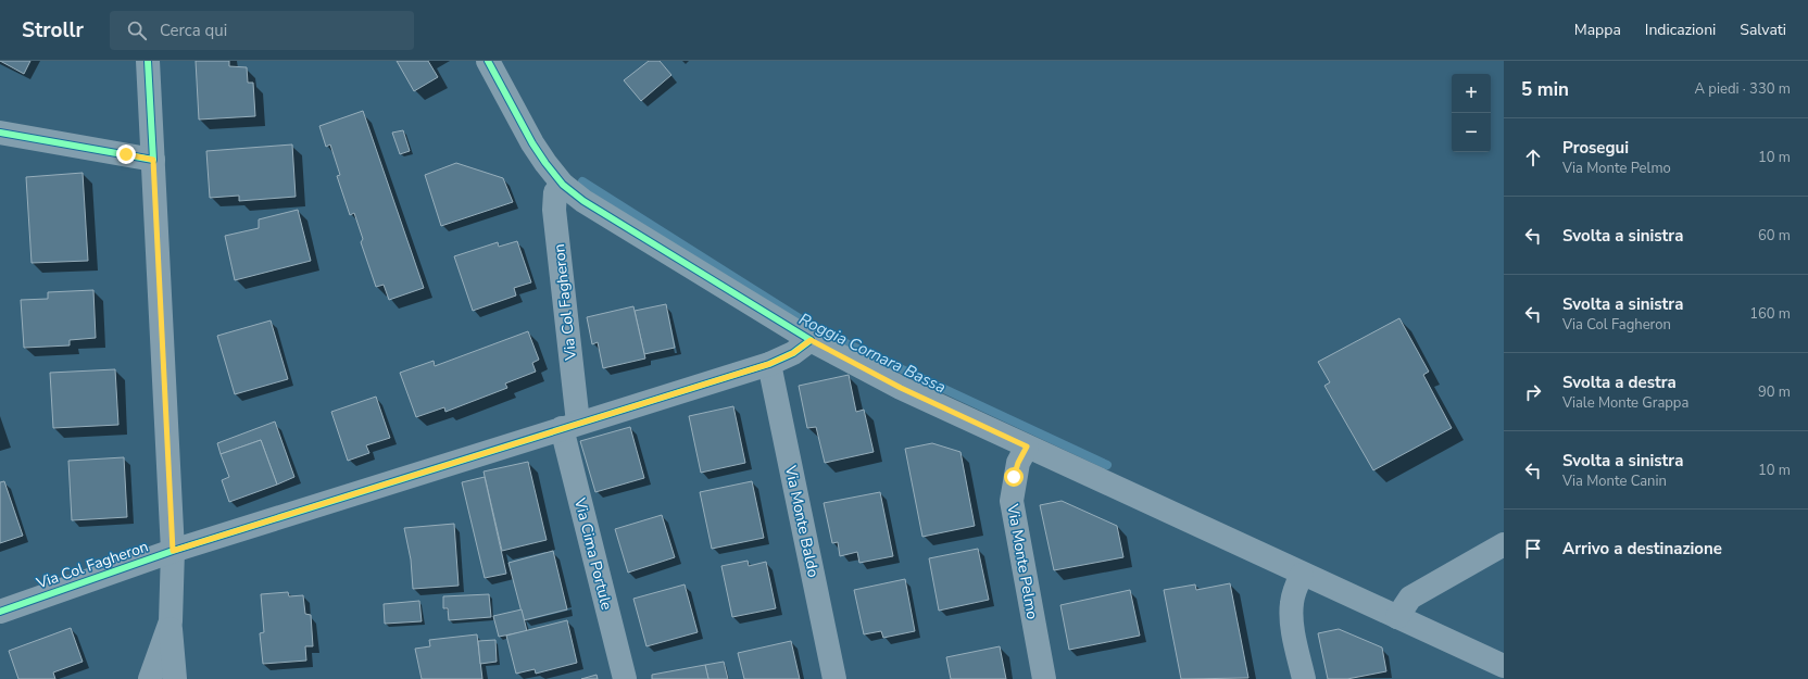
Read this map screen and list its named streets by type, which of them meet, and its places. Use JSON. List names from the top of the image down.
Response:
{
  "streets": {
    "street": [
      "Via Col Fagheron",
      "Via Monte Baldo",
      "Via Cima Portule",
      "Via Monte Pelmo"
    ]
  },
  "crossings": [
    ["Via Col Fagheron", "Via Monte Baldo"],
    ["Via Col Fagheron", "Via Cima Portule"]
  ],
  "water": ["Roggia Cornara Bassa"],
  "page": {
    "header": "Strollr",
    "search": "Cerca qui",
    "nav": ["Mappa", "Indicazioni", "Salvati"],
    "heading": ["5 min", "A piedi · 330 m"],
    "map_buttons": ["+", "−"],
    "list": [
      ["Prosegui", "Via Monte Pelmo", "10 m"],
      ["Svolta a sinistra", "60 m"],
      ["Svolta a sinistra", "Via Col Fagheron", "160 m"],
      ["Svolta a destra", "Viale Monte Grappa", "90 m"],
      ["Svolta a sinistra", "Via Monte Canin", "10 m"],
      "Arrivo a destinazione"
    ]
  }
}
